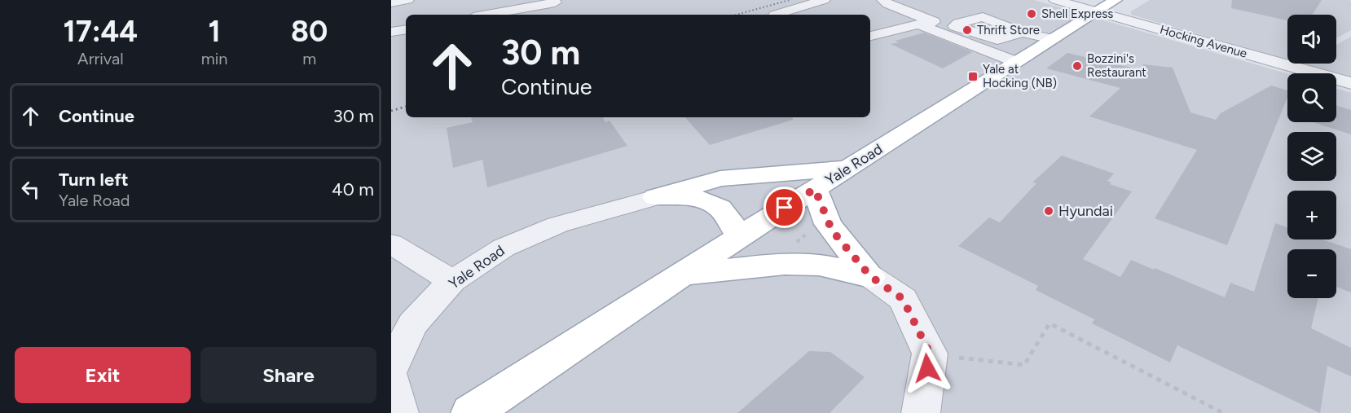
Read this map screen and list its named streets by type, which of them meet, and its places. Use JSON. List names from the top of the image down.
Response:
{
  "streets": {
    "main road": ["Yale Road"],
    "street": ["Hocking Avenue"]
  },
  "crossings": [
    ["Hocking Avenue", "Yale Road"]
  ],
  "places": {
    "other": [
      "Shell Express",
      "Thrift Store",
      "Bozzini's Restaurant",
      "Hyundai"
    ],
    "transit": ["Yale at Hocking (NB)"]
  },
  "page": {
    "eta": [
      "17:44",
      "Arrival",
      "1",
      "min",
      "80",
      "m"
    ],
    "map_buttons": ["+", "−"],
    "turn": ["30 m", "Continue"],
    "list": [
      {
        "name": "Continue",
        "value": "30 m"
      },
      {
        "name": "Turn left",
        "note": "Yale Road",
        "value": "40 m"
      }
    ],
    "buttons": ["Exit", "Share"]
  }
}
